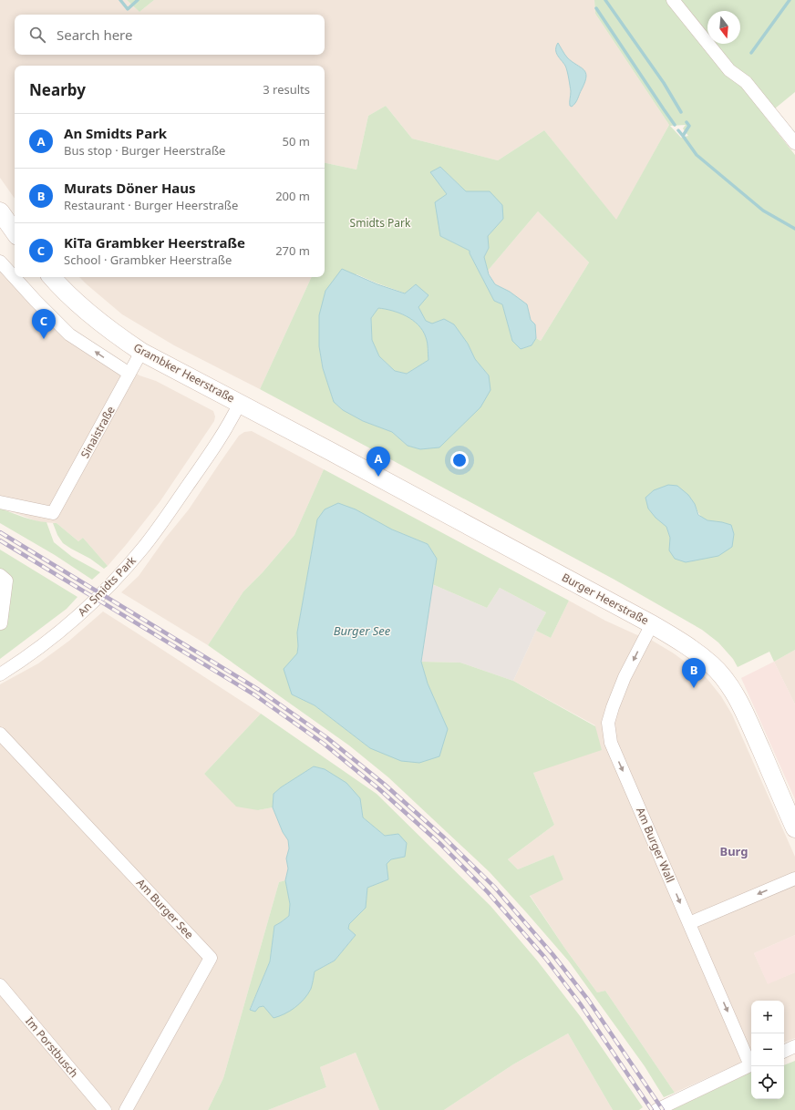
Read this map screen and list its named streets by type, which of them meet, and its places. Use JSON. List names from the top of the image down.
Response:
{
  "streets": {
    "main road": ["Grambker Heerstraße", "Burger Heerstraße"],
    "street": [
      "Sinaistraße",
      "An Smidts Park",
      "Am Burger Wall",
      "Am Burger See",
      "Im Porstbusch"
    ]
  },
  "crossings": [
    ["Grambker Heerstraße", "Sinaistraße"],
    ["Grambker Heerstraße", "An Smidts Park"],
    ["Grambker Heerstraße", "Burger Heerstraße"],
    ["Burger Heerstraße", "Am Burger Wall"]
  ],
  "one_way": ["Am Burger Wall"],
  "districts": ["Burg"],
  "water": ["Burger See"],
  "parks": ["Smidts Park"],
  "north": "bottom",
  "page": {
    "search": "Search here",
    "heading": ["Nearby", "3 results"],
    "list": [
      {
        "mark": "A",
        "name": "An Smidts Park",
        "note": "Bus stop · Burger Heerstraße",
        "value": "50 m"
      },
      {
        "mark": "B",
        "name": "Murats Döner Haus",
        "note": "Restaurant · Burger Heerstraße",
        "value": "200 m"
      },
      {
        "mark": "C",
        "name": "KiTa Grambker Heerstraße",
        "note": "School · Grambker Heerstraße",
        "value": "270 m"
      }
    ],
    "pins": ["C", "A", "B"],
    "map_buttons": ["+", "−"]
  }
}
